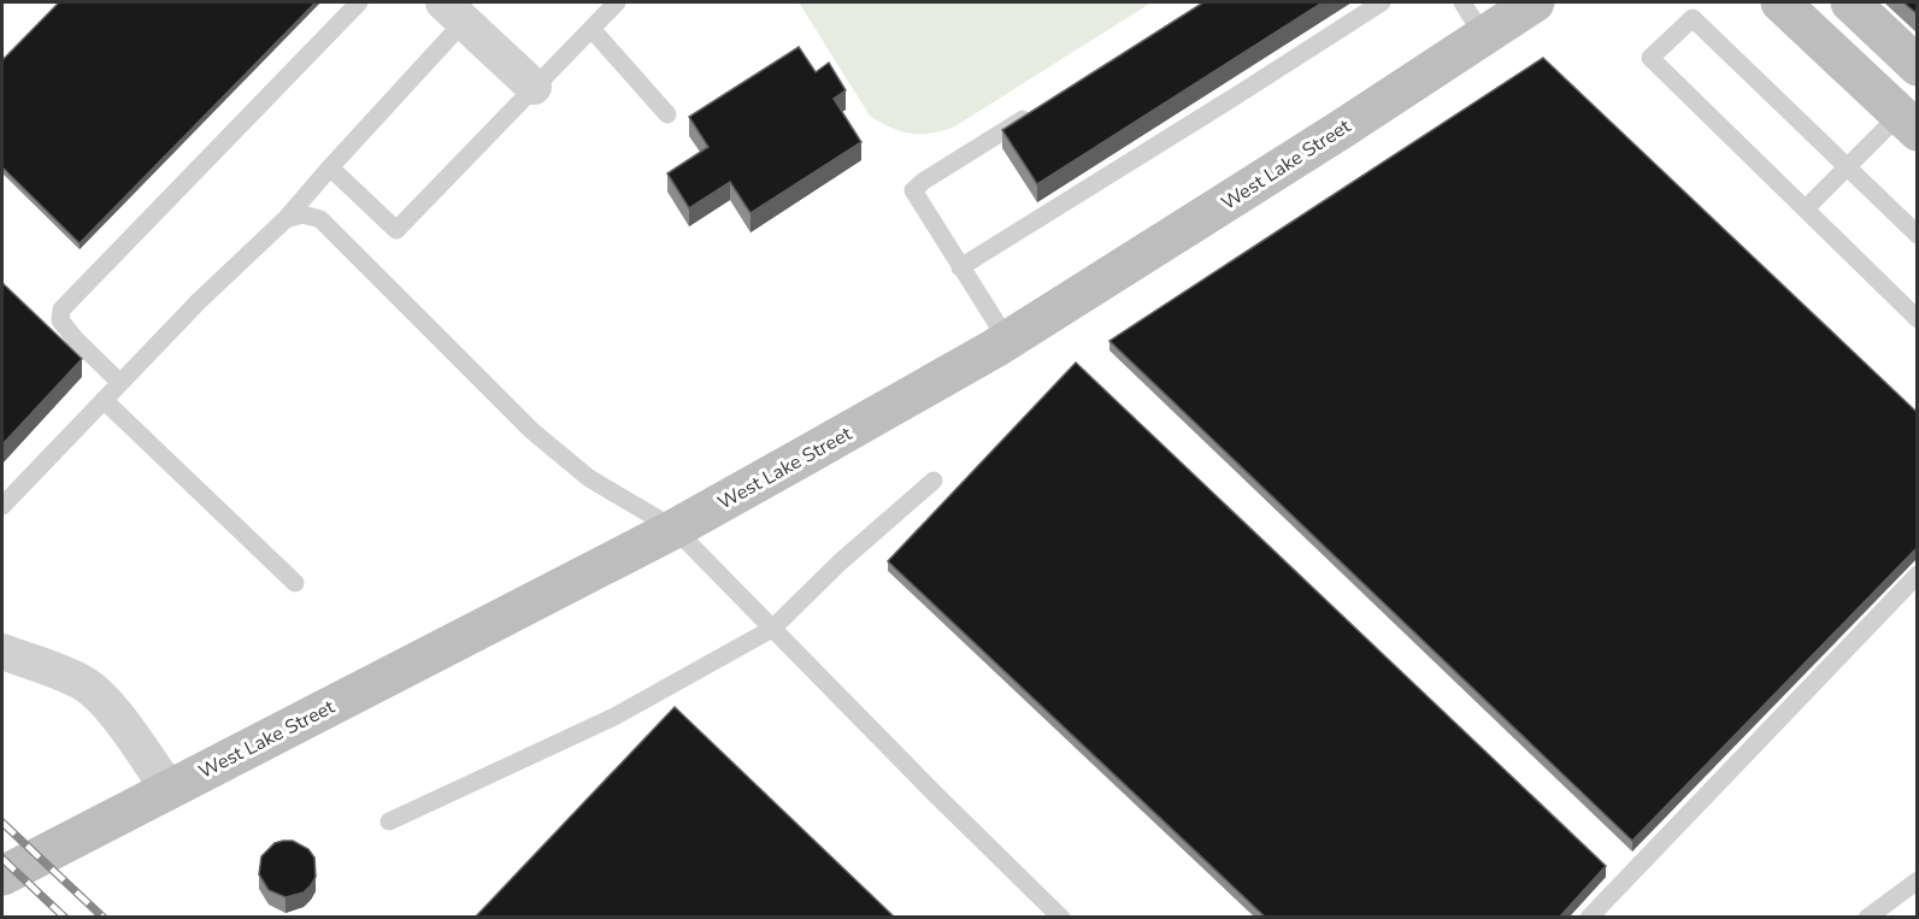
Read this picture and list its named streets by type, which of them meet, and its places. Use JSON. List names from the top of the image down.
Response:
{
  "streets": {
    "main road": ["West Lake Street"]
  }
}
